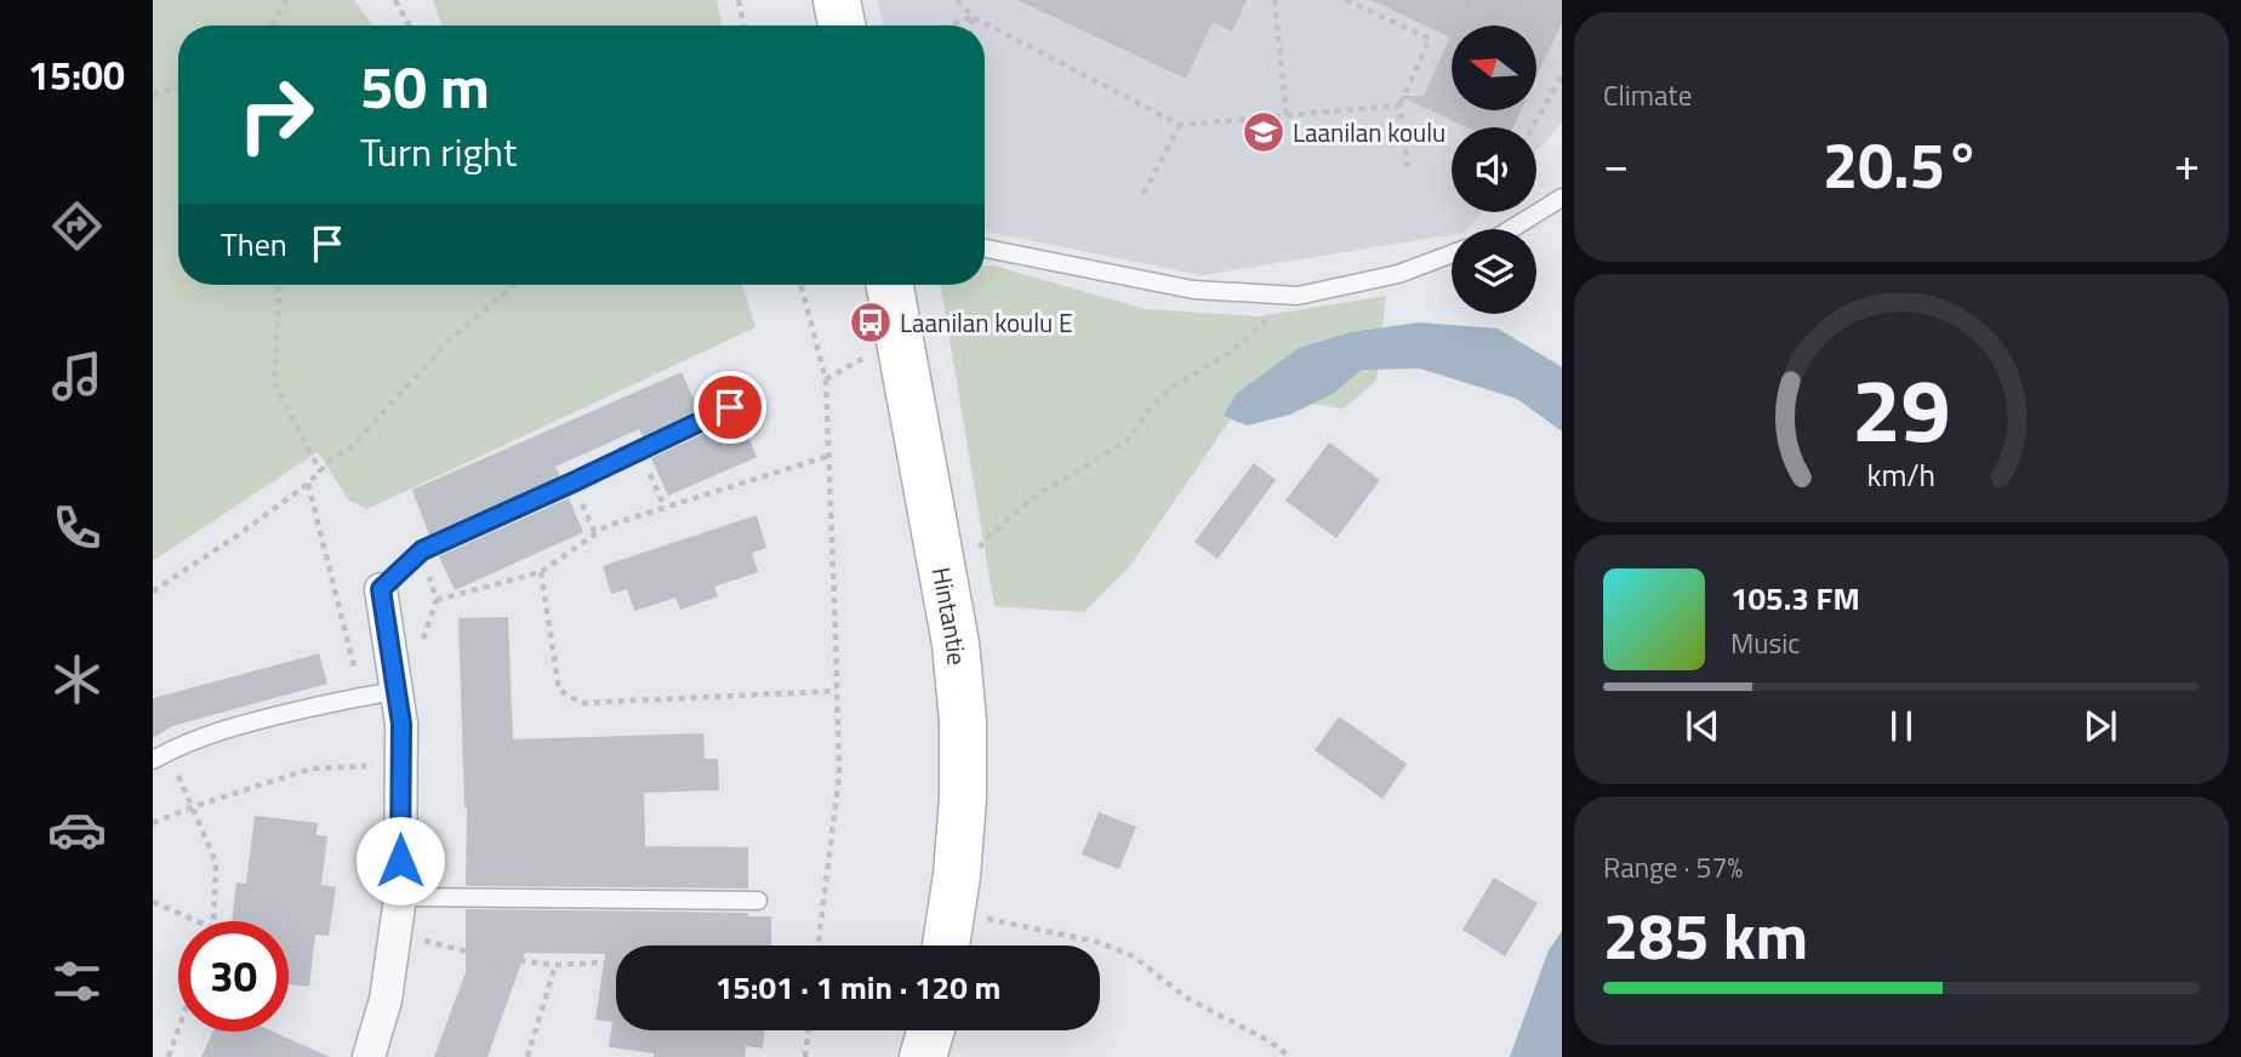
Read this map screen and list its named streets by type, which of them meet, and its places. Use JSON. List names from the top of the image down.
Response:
{
  "streets": {
    "street": ["Hintantie"]
  },
  "places": {
    "school or university": ["Laanilan koulu"],
    "bus stop": ["Laanilan koulu E"]
  },
  "north": "left",
  "page": {
    "tabs": "15:00",
    "tile": [
      "Climate",
      ["Range · 57%", "285 km"]
    ],
    "turn": ["50 m", "Turn right"],
    "heat": ["−", "20.5°", "+"],
    "then": "Then",
    "song": ["105.3 FM", "Music"],
    "limit": "30",
    "trip": "15:01 · 1 min · 120 m",
    "gauge": ["29", "km/h"]
  }
}
